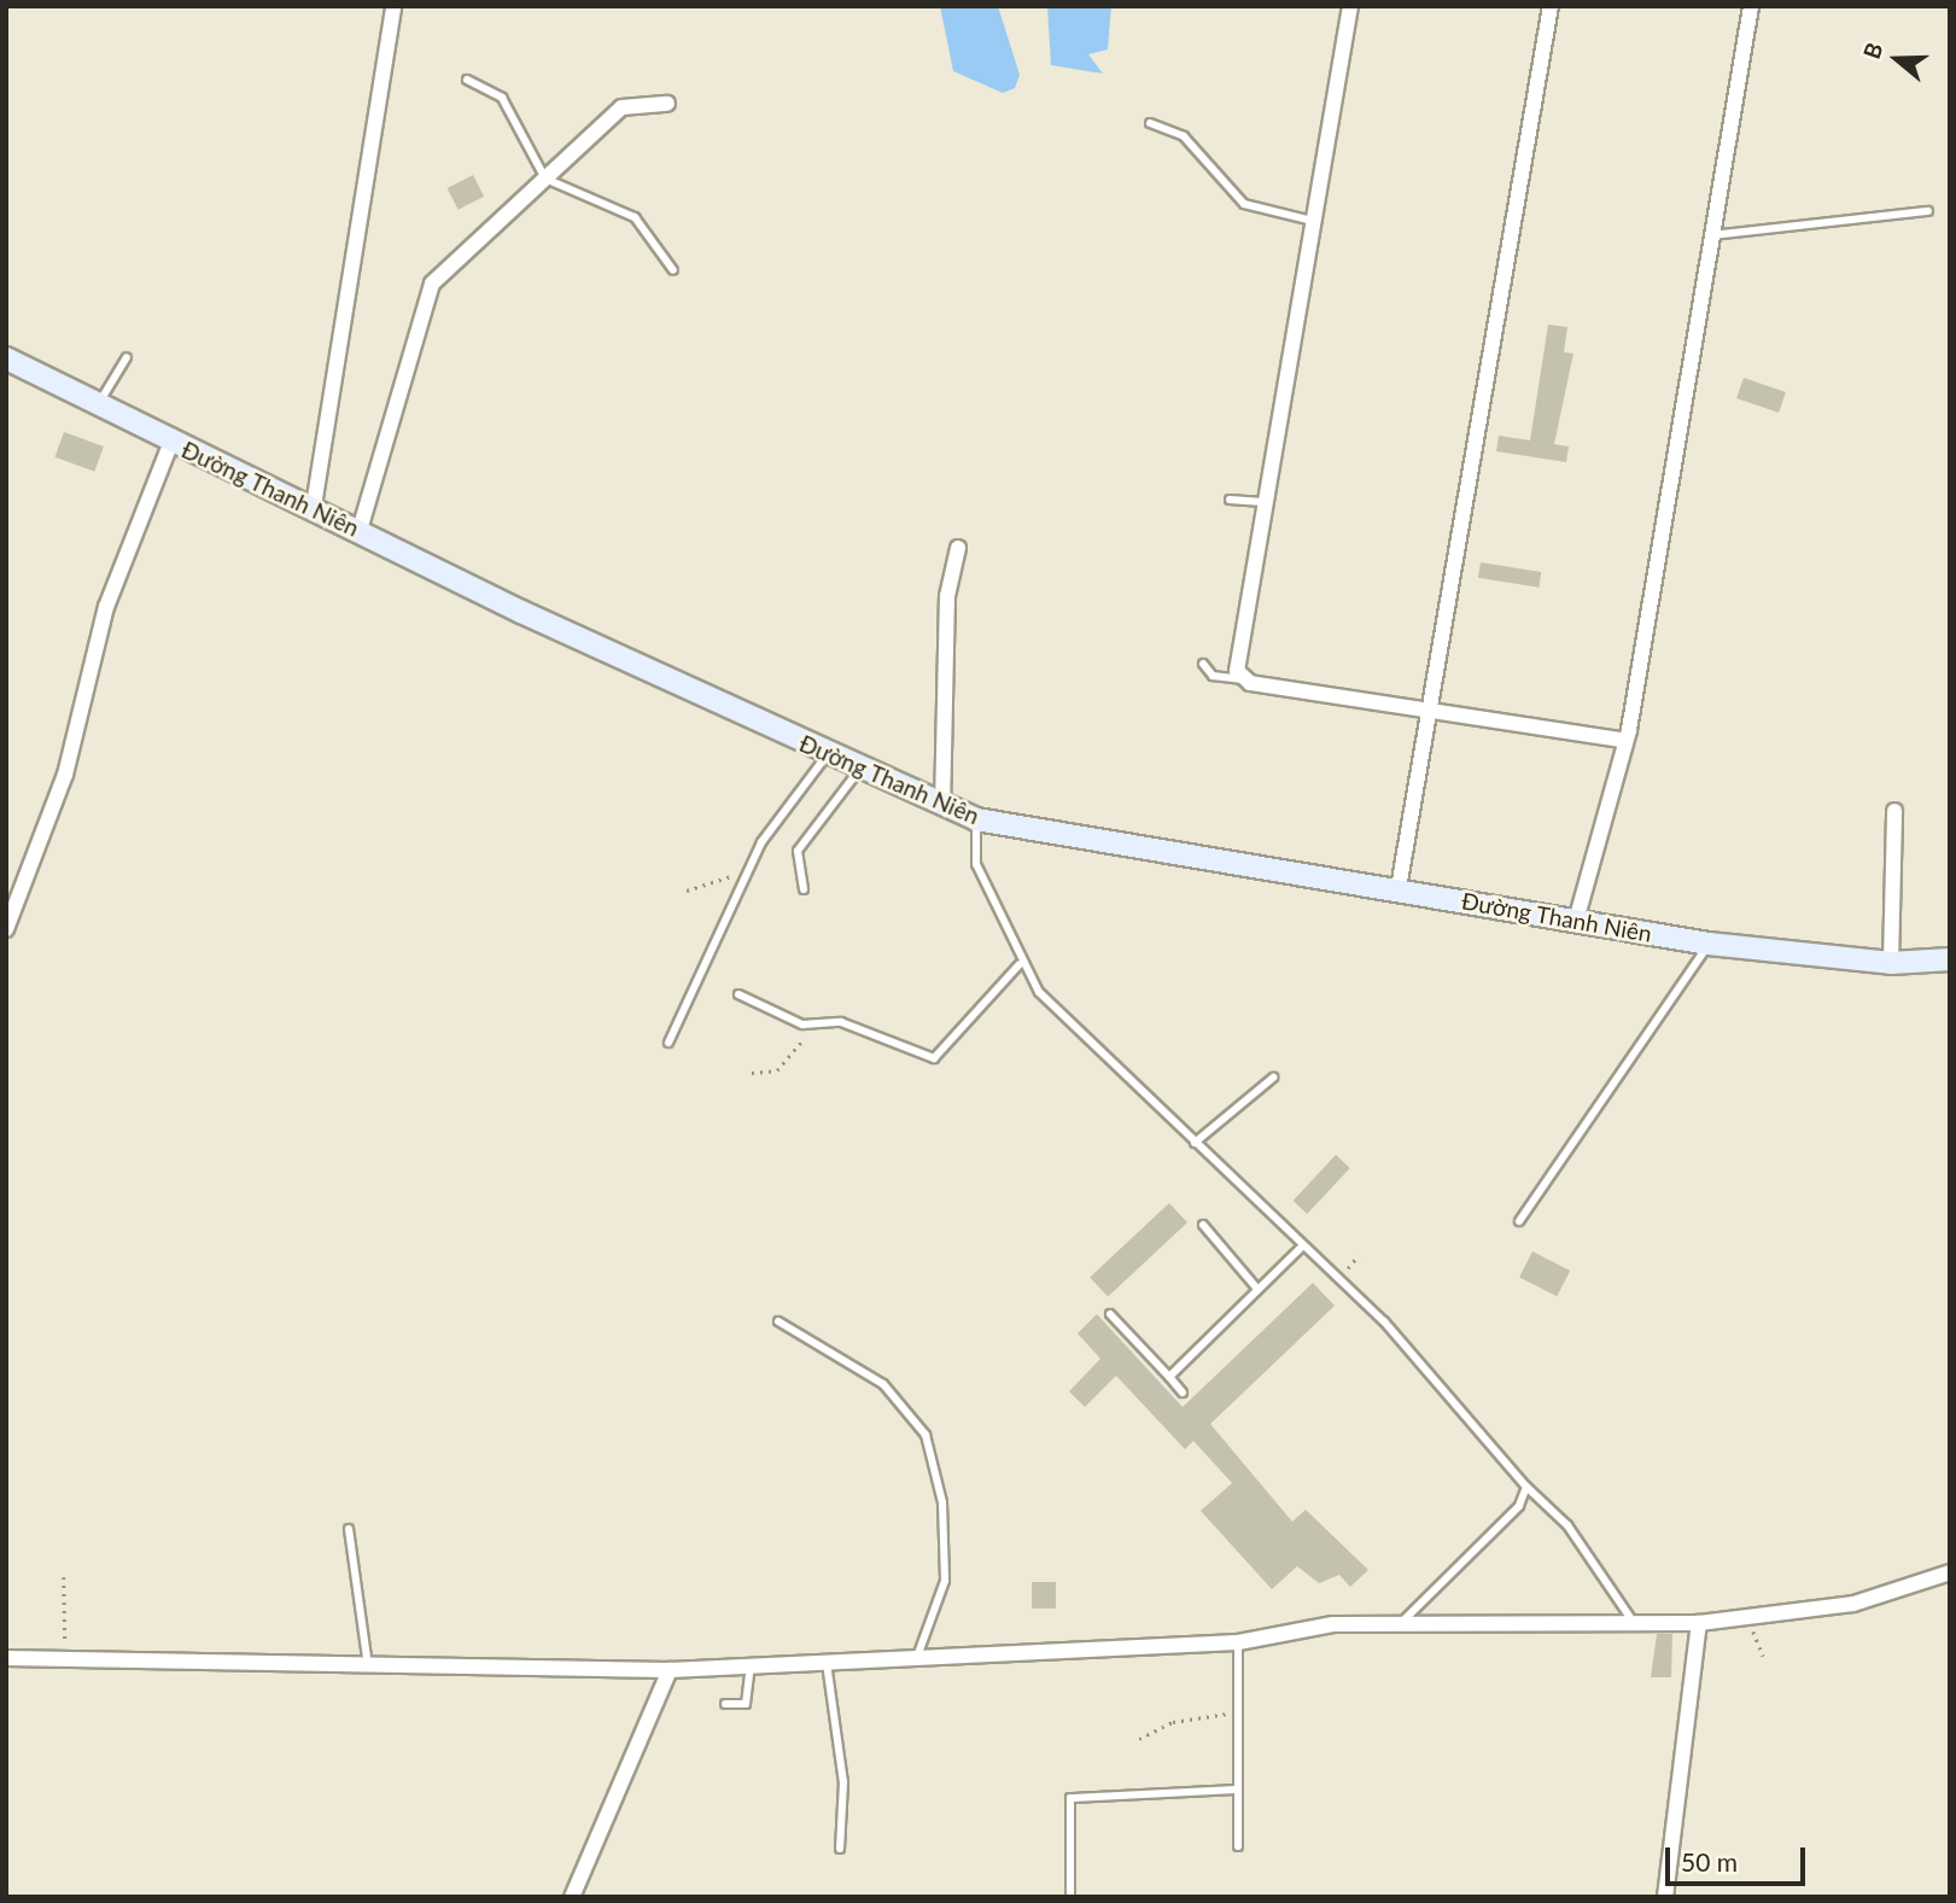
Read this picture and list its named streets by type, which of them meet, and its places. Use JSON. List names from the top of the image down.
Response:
{
  "streets": {
    "main road": ["Đường Thanh Niên"]
  },
  "scale_bar": "50 m",
  "north": "left"
}
